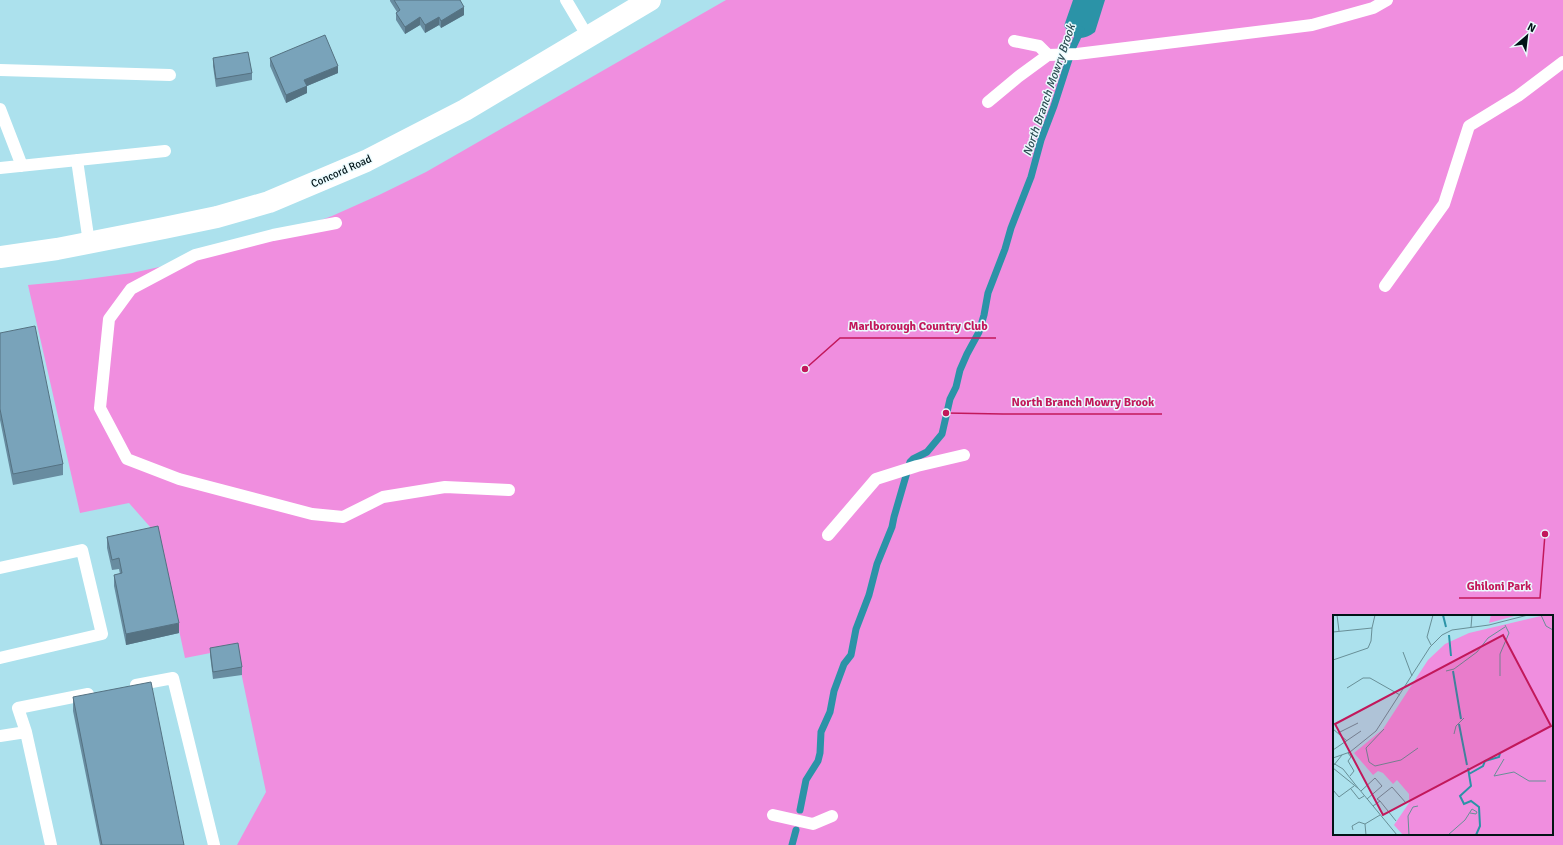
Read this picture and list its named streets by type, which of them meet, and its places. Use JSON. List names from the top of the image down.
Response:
{
  "streets": {
    "street": ["Concord Road"]
  },
  "water": ["North Branch Mowry Brook"],
  "places": ["Marlborough Country Club", "North Branch Mowry Brook", "Ghiloni Park"],
  "north": "top right"
}
